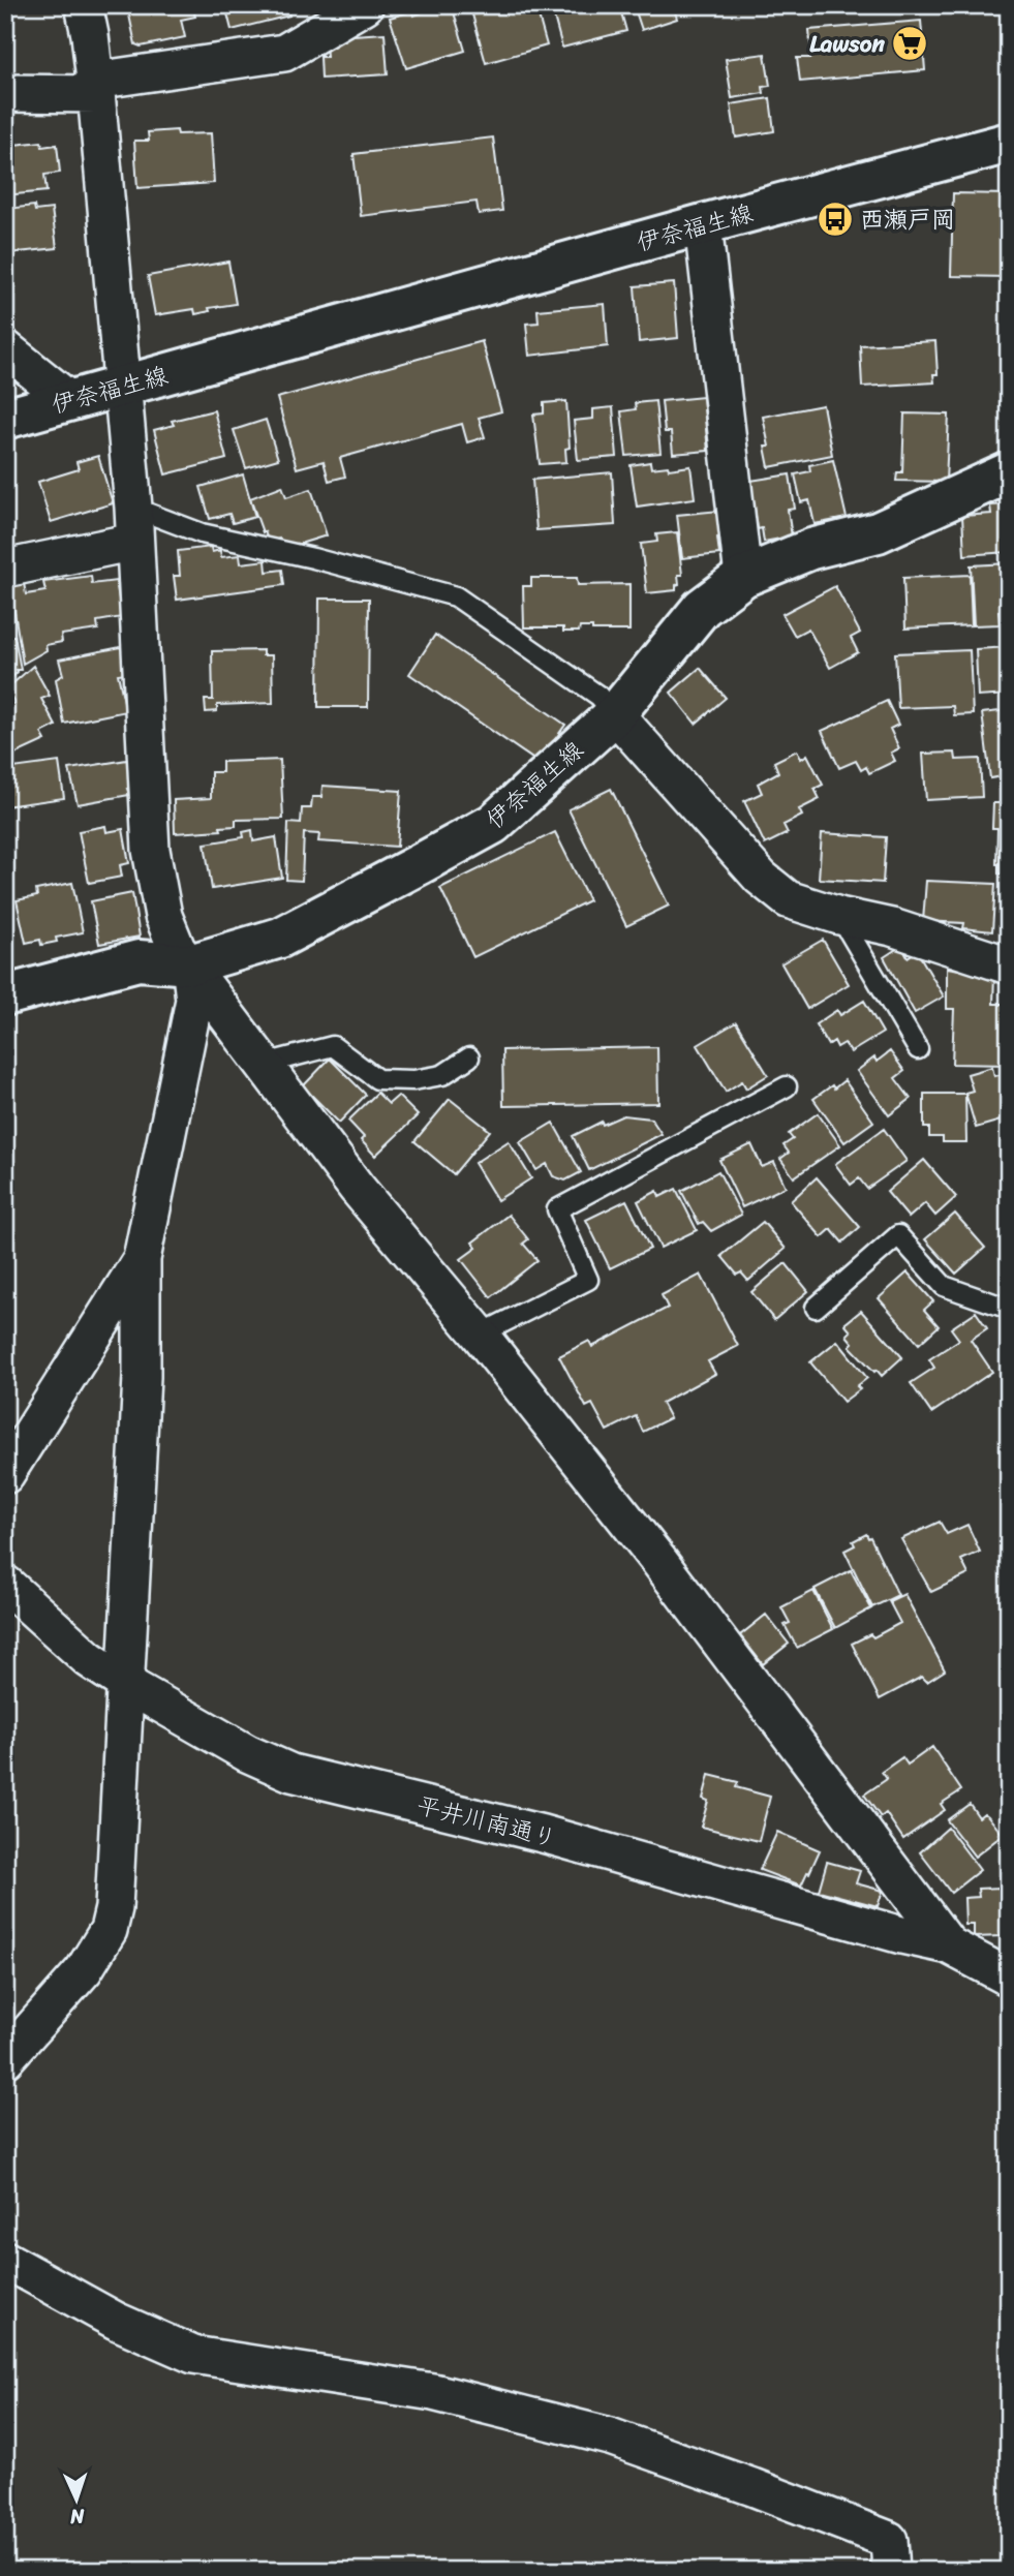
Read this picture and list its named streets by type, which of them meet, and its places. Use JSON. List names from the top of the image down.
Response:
{
  "streets": {
    "main road": ["伊奈福生線"],
    "street": ["平井川南通り"]
  },
  "places": {
    "supermarket": ["Lawson"],
    "bus stop": ["西瀬戸岡"]
  },
  "north": "bottom"
}
